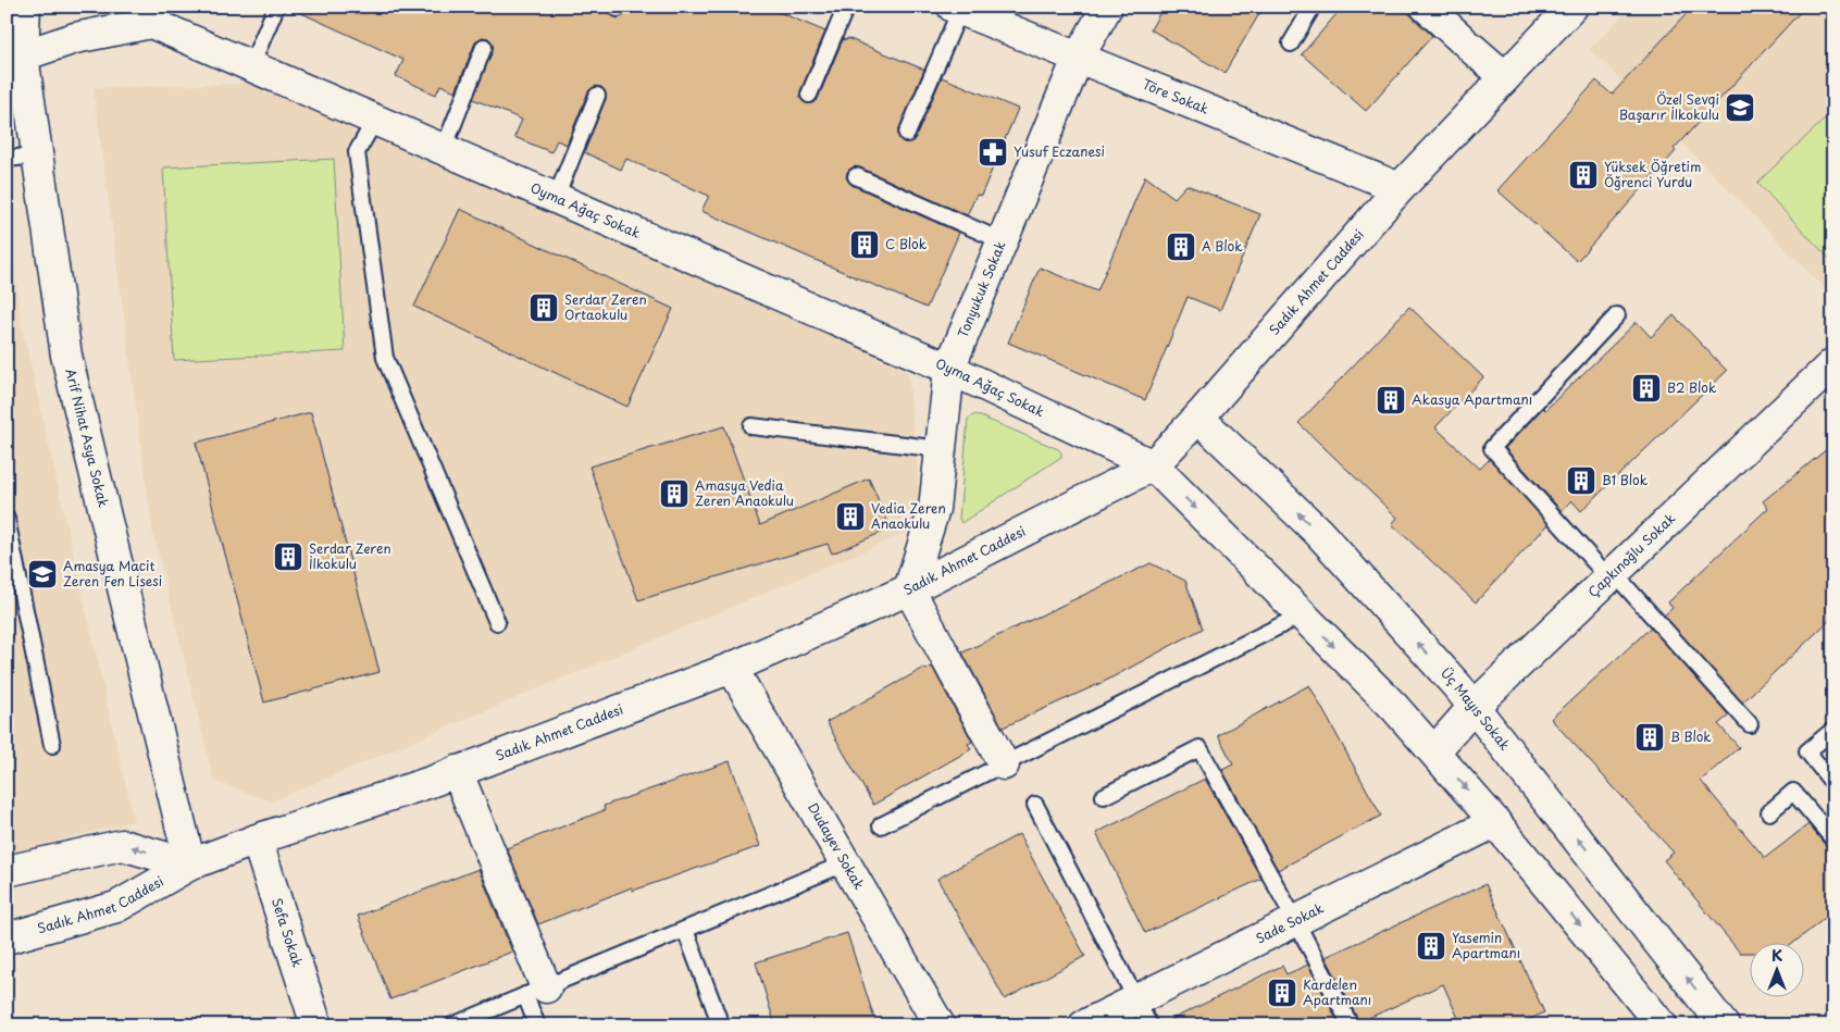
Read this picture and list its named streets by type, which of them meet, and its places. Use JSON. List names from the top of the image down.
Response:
{
  "streets": {
    "street": [
      "Töre Sokak",
      "Oyma Ağaç Sokak",
      "Sadık Ahmet Caddesi",
      "Tonyukuk Sokak",
      "Arif Nihat Asya Sokak",
      "Çapkınoğlu Sokak",
      "Üç Mayıs Sokak",
      "Dudayev Sokak",
      "Sade Sokak",
      "Sefa Sokak"
    ]
  },
  "crossings": [
    ["Töre Sokak", "Sadık Ahmet Caddesi"],
    ["Töre Sokak", "Tonyukuk Sokak"],
    ["Oyma Ağaç Sokak", "Sadık Ahmet Caddesi"],
    ["Oyma Ağaç Sokak", "Tonyukuk Sokak"],
    ["Oyma Ağaç Sokak", "Arif Nihat Asya Sokak"],
    ["Sadık Ahmet Caddesi", "Tonyukuk Sokak"],
    ["Sadık Ahmet Caddesi", "Arif Nihat Asya Sokak"],
    ["Sadık Ahmet Caddesi", "Üç Mayıs Sokak"],
    ["Sadık Ahmet Caddesi", "Dudayev Sokak"],
    ["Sadık Ahmet Caddesi", "Sefa Sokak"],
    ["Çapkınoğlu Sokak", "Üç Mayıs Sokak"]
  ],
  "places": {
    "school or university": ["Özel Sevgi Başarır İlkokulu", "Amasya Macit Zeren Fen Lisesi"],
    "pharmacy": ["Yusuf Eczanesi"],
    "building": [
      "Yüksek Öğretim Öğrenci Yurdu",
      "C Blok",
      "A Blok",
      "Serdar Zeren Ortaokulu",
      "B2 Blok",
      "Akasya Apartmanı",
      "B1 Blok",
      "Amasya Vedia Zeren Anaokulu",
      "Vedia Zeren Anaokulu",
      "Serdar Zeren İlkokulu",
      "B Blok",
      "Yasemin Apartmanı",
      "Kardelen Apartmanı"
    ]
  },
  "north": "top"
}
